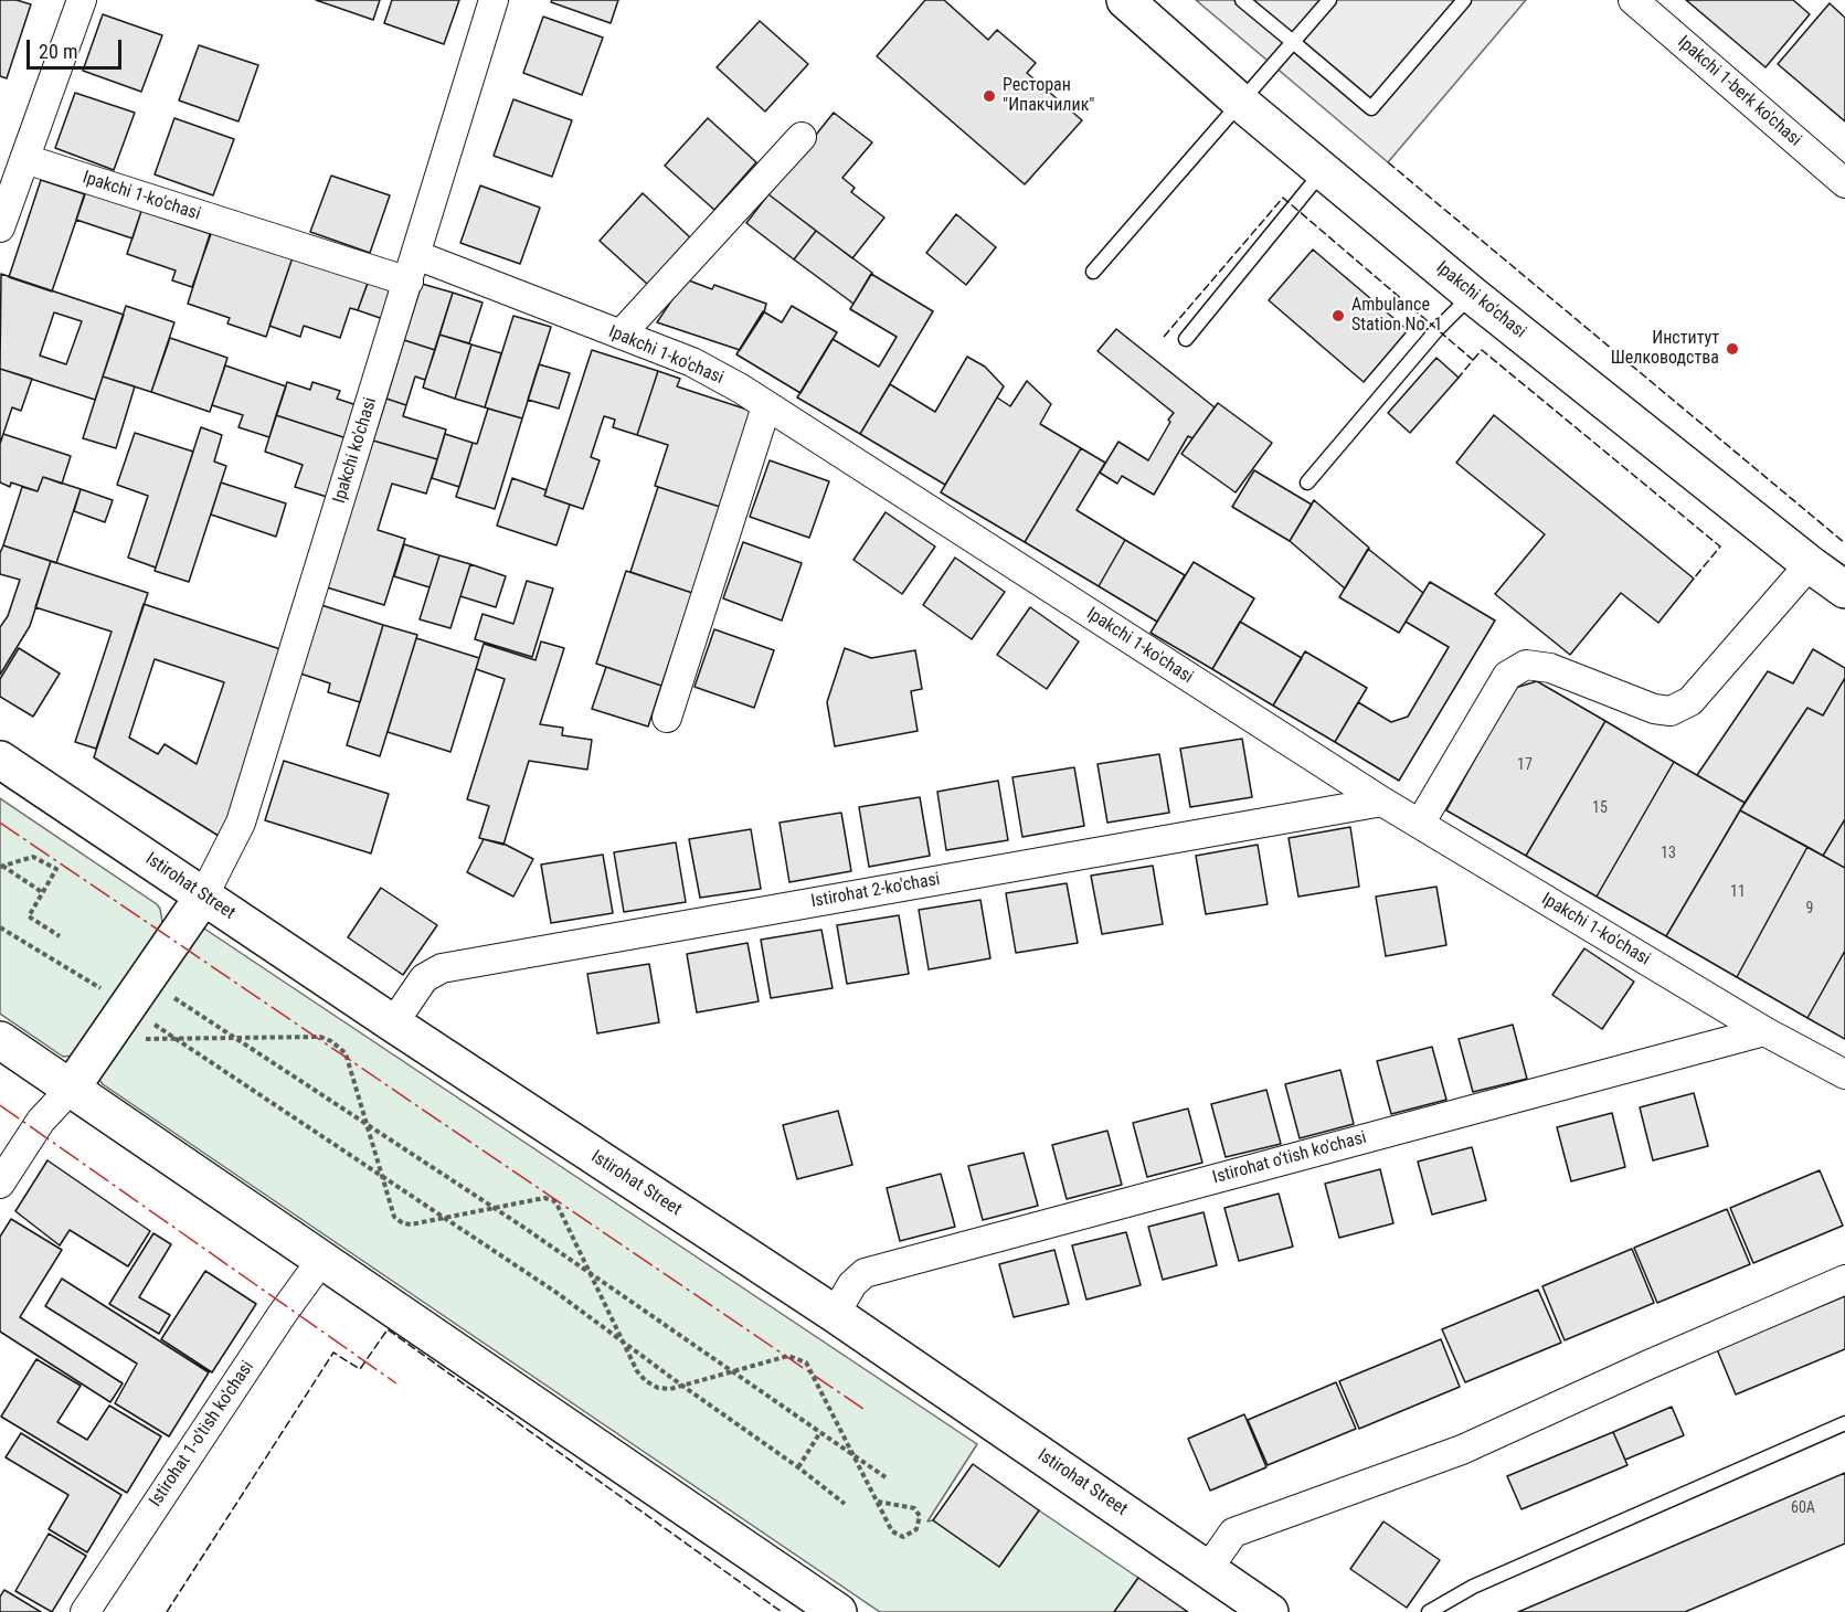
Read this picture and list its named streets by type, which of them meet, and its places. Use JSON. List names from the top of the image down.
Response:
{
  "streets": {
    "main road": ["Ipakchi ko'chasi", "Istirohat Street"],
    "street": [
      "Ipakchi 1-berk ko'chasi",
      "Ipakchi 1-ko'chasi",
      "Istirohat 2-ko'chasi",
      "Istirohat o'tish ko'chasi",
      "Istirohat 1-o'tish ko'chasi"
    ]
  },
  "crossings": [
    ["Ipakchi 1-ko'chasi", "Ipakchi ko'chasi"],
    ["Ipakchi 1-ko'chasi", "Istirohat 2-ko'chasi"],
    ["Ipakchi 1-ko'chasi", "Istirohat o'tish ko'chasi"],
    ["Ipakchi ko'chasi", "Istirohat Street"],
    ["Istirohat Street", "Istirohat 2-ko'chasi"],
    ["Istirohat Street", "Istirohat o'tish ko'chasi"]
  ],
  "places": ["Ресторан \"Ипакчилик\"", "Ambulance Station No. 1", "Институт Шелководства"],
  "house_numbers": [
    "17",
    "15",
    "13",
    "11",
    "9",
    "60А"
  ],
  "scale_bar": "20 m"
}
